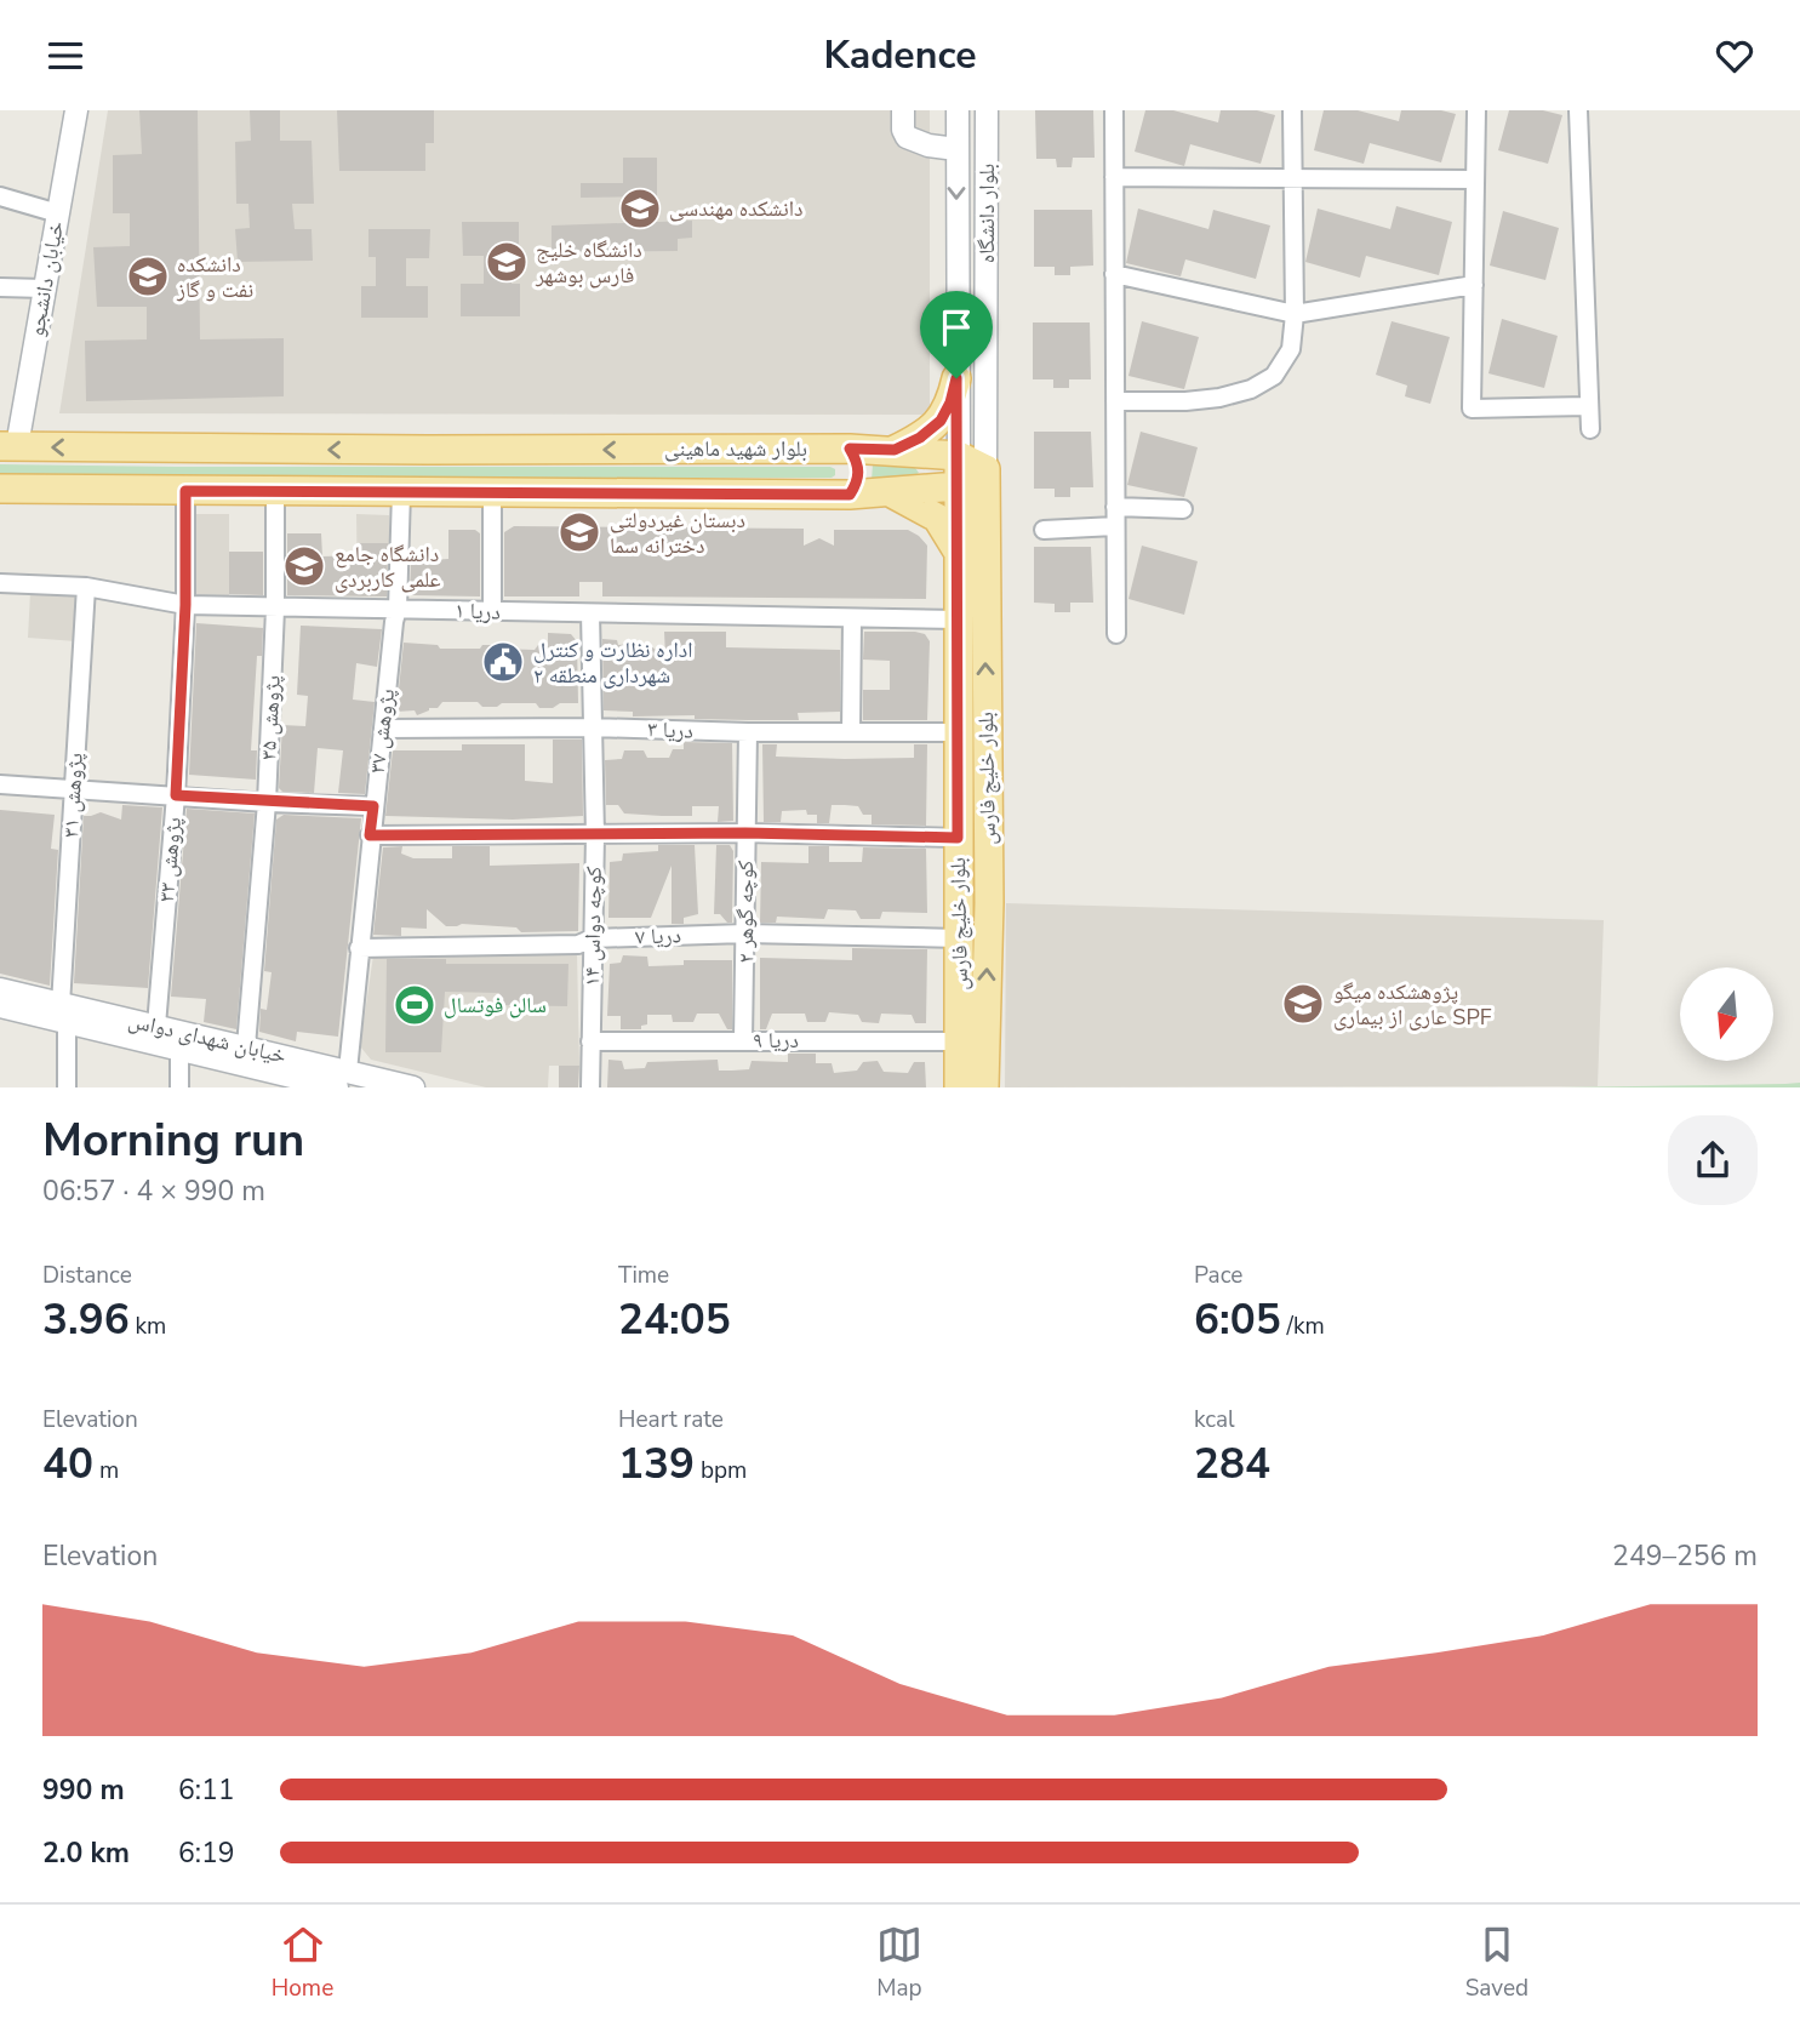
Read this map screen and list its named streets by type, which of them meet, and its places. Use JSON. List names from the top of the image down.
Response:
{
  "streets": {
    "main road": ["بلوار شهید ماهینی", "بلوار خلیج ‌فارس", "بلوار خلیج‌ فارس"],
    "street": [
      "بلوار دانشگاه",
      "خیابان دانشجو",
      "دریا ۱",
      "پژوهش ۳۵",
      "دریا ۳",
      "پژوهش ۳۷",
      "پژوهش ۳۱",
      "پژوهش ۳۳",
      "کوچه گوهر ۲",
      "کوچه دواس ۱۴",
      "دریا ۷",
      "خیابان شهدای دواس",
      "دریا ۹"
    ]
  },
  "crossings": [
    ["بلوار دانشگاه", "بلوار شهید ماهینی"],
    ["بلوار دانشگاه", "بلوار خلیج ‌فارس"],
    ["بلوار دانشگاه", "بلوار خلیج‌ فارس"],
    ["خیابان دانشجو", "بلوار شهید ماهینی"],
    ["بلوار شهید ماهینی", "بلوار خلیج ‌فارس"],
    ["بلوار شهید ماهینی", "بلوار خلیج‌ فارس"],
    ["دریا ۱", "پژوهش ۳۵"],
    ["دریا ۱", "پژوهش ۳۷"],
    ["دریا ۱", "پژوهش ۳۱"],
    ["دریا ۱", "پژوهش ۳۳"],
    ["دریا ۱", "بلوار خلیج‌ فارس"],
    ["دریا ۱", "کوچه دواس ۱۴"],
    ["پژوهش ۳۵", "خیابان شهدای دواس"],
    ["دریا ۳", "پژوهش ۳۷"],
    ["دریا ۳", "کوچه گوهر ۲"],
    ["دریا ۳", "بلوار خلیج‌ فارس"],
    ["دریا ۳", "کوچه دواس ۱۴"],
    ["پژوهش ۳۷", "دریا ۷"],
    ["پژوهش ۳۷", "خیابان شهدای دواس"],
    ["بلوار خلیج ‌فارس", "بلوار خلیج‌ فارس"],
    ["بلوار خلیج ‌فارس", "دریا ۹"],
    ["پژوهش ۳۱", "خیابان شهدای دواس"],
    ["پژوهش ۳۳", "خیابان شهدای دواس"],
    ["کوچه گوهر ۲", "دریا ۷"],
    ["کوچه گوهر ۲", "دریا ۹"],
    ["بلوار خلیج‌ فارس", "دریا ۷"],
    ["بلوار خلیج‌ فارس", "دریا ۹"],
    ["کوچه دواس ۱۴", "دریا ۷"],
    ["کوچه دواس ۱۴", "دریا ۹"]
  ],
  "one_way": ["بلوار خلیج ‌فارس"],
  "places": {
    "school or university": [
      "دانشکده مهندسی",
      "دانشگاه خلیج فارس بوشهر",
      "دانشکده نفت و گاز",
      "دبستان غیردولتی دخترانه سما",
      "دانشگاه جامع علمی کاربردی",
      "پژوهشکده میگو عاری از بیماری SPF"
    ],
    "public building": ["اداره‌ نظارت و کنترل شهرداری منطقه ۲"],
    "sports": ["سالن فوتسال"]
  },
  "north": "bottom",
  "page": {
    "header": "Kadence",
    "heading": ["Morning run", "06:57 · 4 × 990 m"],
    "stats": [
      ["Distance", "3.96 km"],
      ["Time", "24:05"],
      ["Pace", "6:05 /km"],
      ["Elevation", "40 m"],
      ["Heart rate", "139 bpm"],
      ["kcal", "284"]
    ],
    "chart": ["Elevation", "249–256 m"],
    "list": [
      {
        "name": "990 m",
        "note": "6:11"
      },
      {
        "name": "2.0 km",
        "note": "6:19"
      }
    ],
    "tabs": ["Home", "Map", "Saved"]
  }
}
